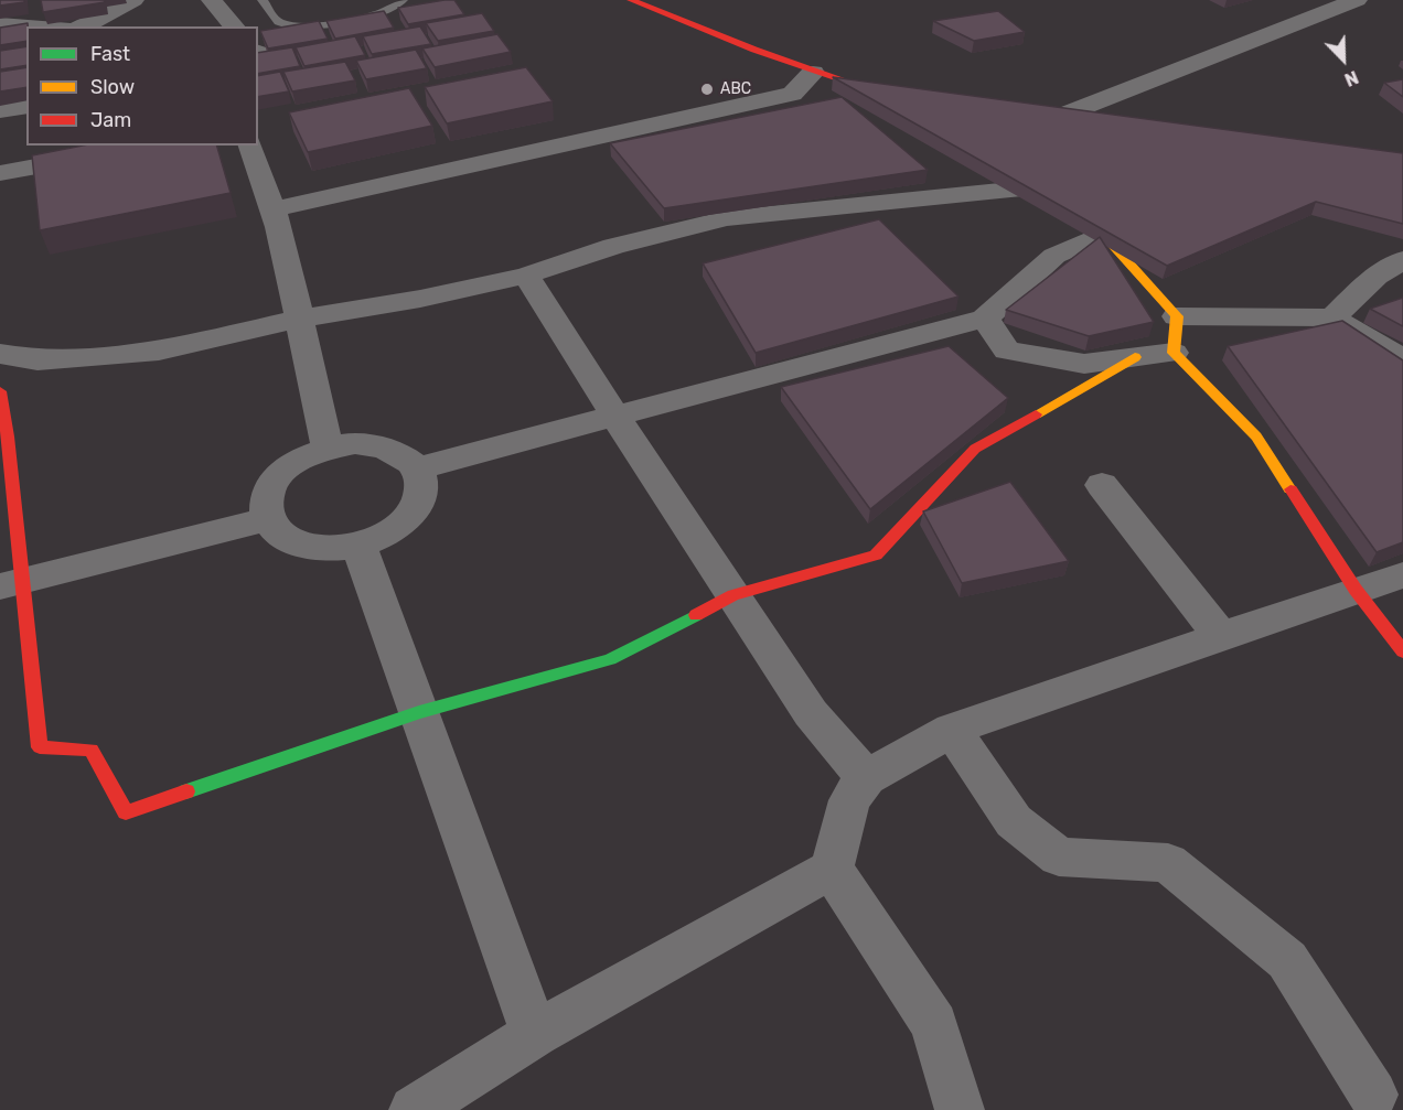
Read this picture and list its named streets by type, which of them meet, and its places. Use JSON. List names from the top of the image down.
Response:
{
  "places": ["ABC"],
  "legend": ["Fast", "Slow", "Jam"],
  "north": "bottom right"
}
